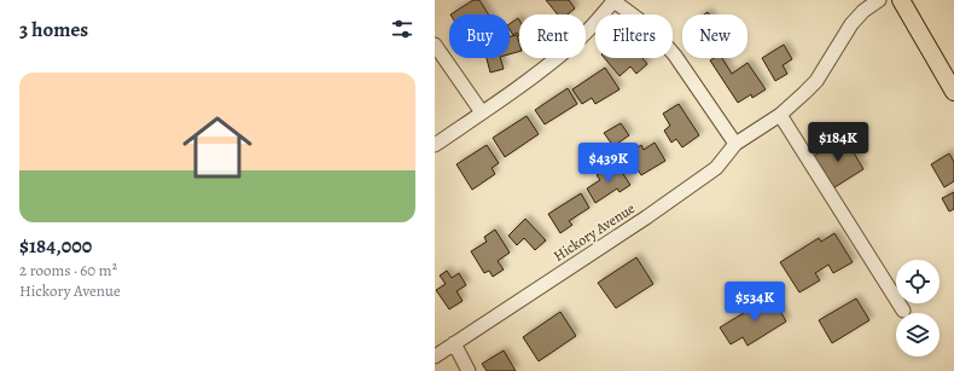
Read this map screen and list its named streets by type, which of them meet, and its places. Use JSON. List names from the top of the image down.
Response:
{
  "streets": {
    "street": ["Hickory Avenue"]
  },
  "page": {
    "heading": "3 homes",
    "chip": [
      "Buy",
      "Rent",
      "Filters",
      "New"
    ],
    "list": [
      {
        "name": "$184,000",
        "note": "2 rooms · 60 m² · Hickory Avenue"
      }
    ],
    "price": ["$184K", "$439K", "$534K"]
  }
}
